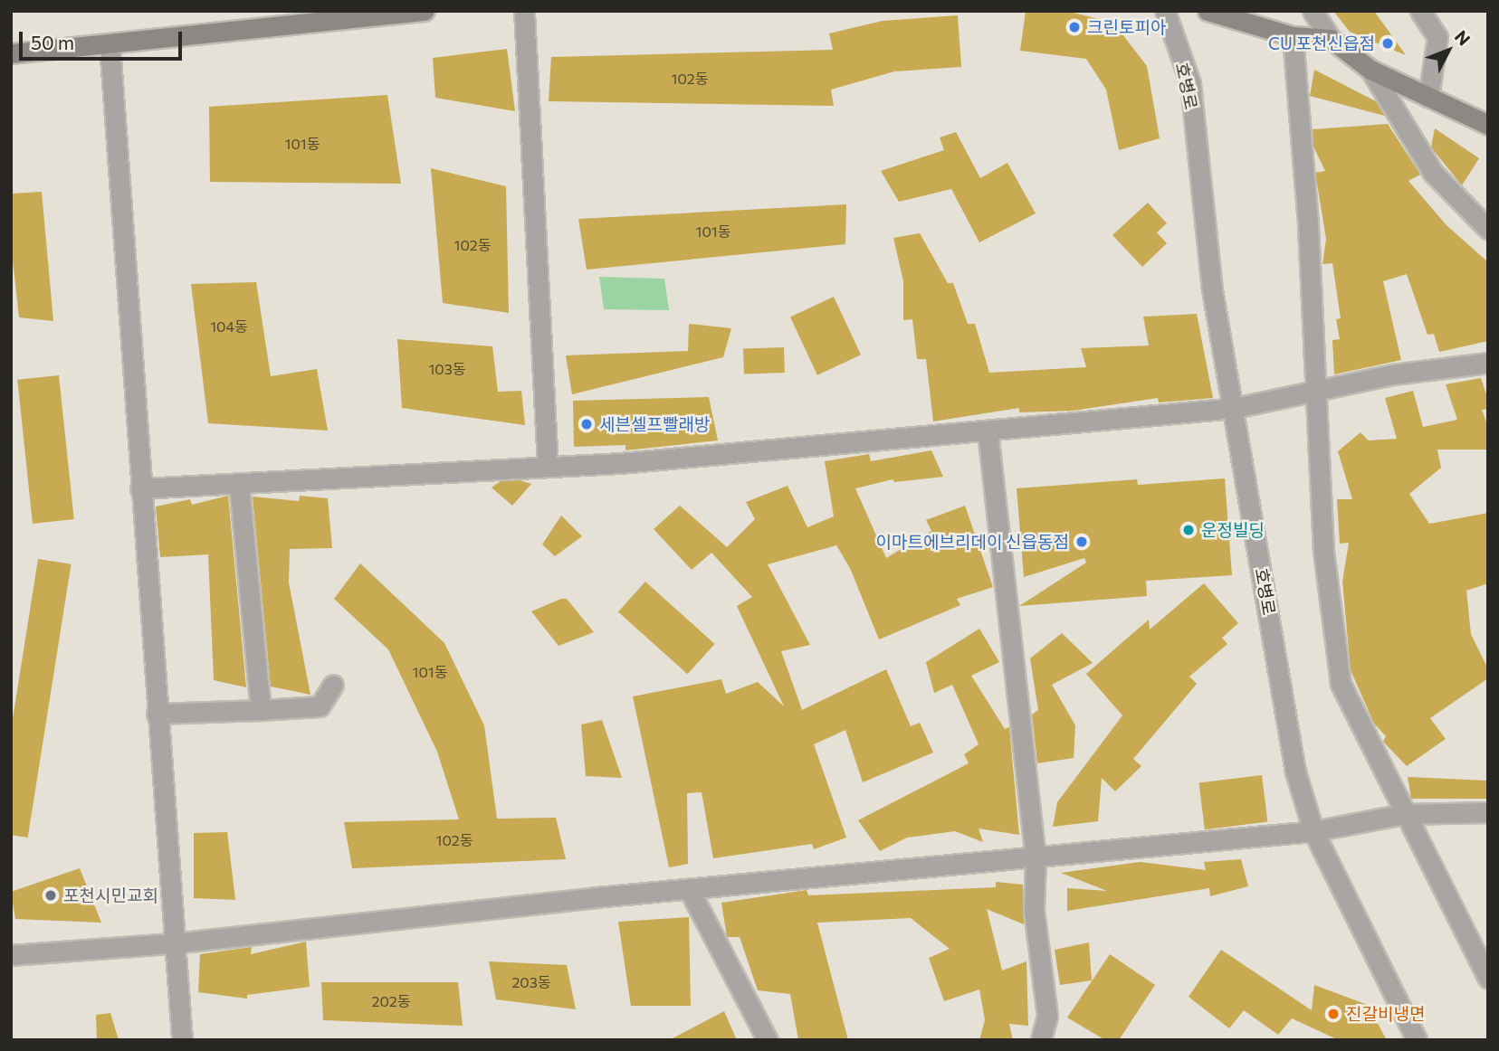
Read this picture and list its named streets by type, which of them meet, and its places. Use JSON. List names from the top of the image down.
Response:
{
  "streets": {
    "street": ["호병로"]
  },
  "places": [
    "크린토피아",
    "CU 포천신읍점",
    "세븐셀프빨래방",
    "운정빌딩",
    "이마트에브리데이 신읍동점",
    "포천시민교회",
    "진갈비냉면"
  ],
  "house_numbers": [
    "102동",
    "101동",
    "101동",
    "102동",
    "104동",
    "103동",
    "101동",
    "102동",
    "203동",
    "202동"
  ],
  "scale_bar": "50 m",
  "north": "top right"
}
